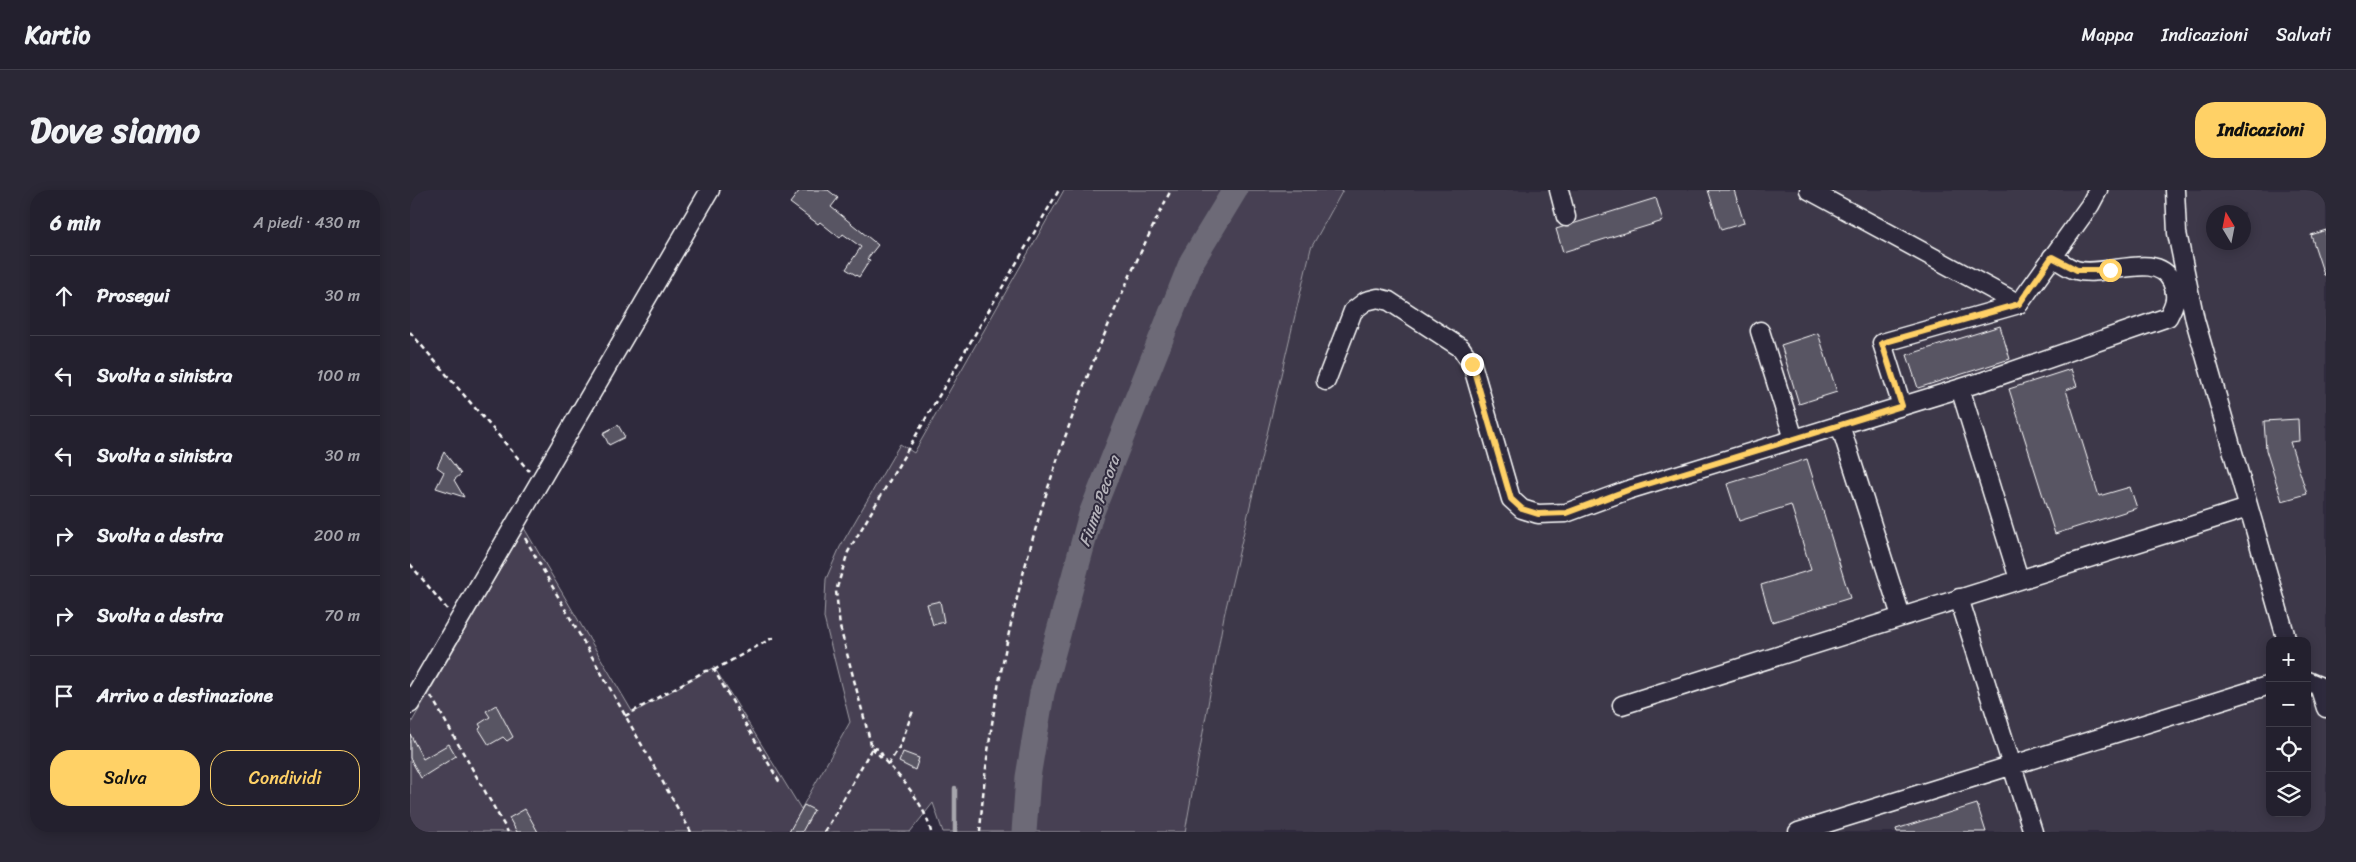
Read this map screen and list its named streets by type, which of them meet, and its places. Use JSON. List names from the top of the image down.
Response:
{
  "water": ["Fiume Pecora"],
  "north": "top",
  "page": {
    "header": "Kartio",
    "nav": ["Mappa", "Indicazioni", "Salvati"],
    "title": "Dove siamo",
    "buttons": [
      "Indicazioni",
      ["Salva", "Condividi"]
    ],
    "heading": ["6 min", "A piedi · 430 m"],
    "list": [
      ["Prosegui", "30 m"],
      ["Svolta a sinistra", "100 m"],
      ["Svolta a sinistra", "30 m"],
      ["Svolta a destra", "200 m"],
      ["Svolta a destra", "70 m"],
      "Arrivo a destinazione"
    ],
    "map_buttons": ["+", "−"]
  }
}
